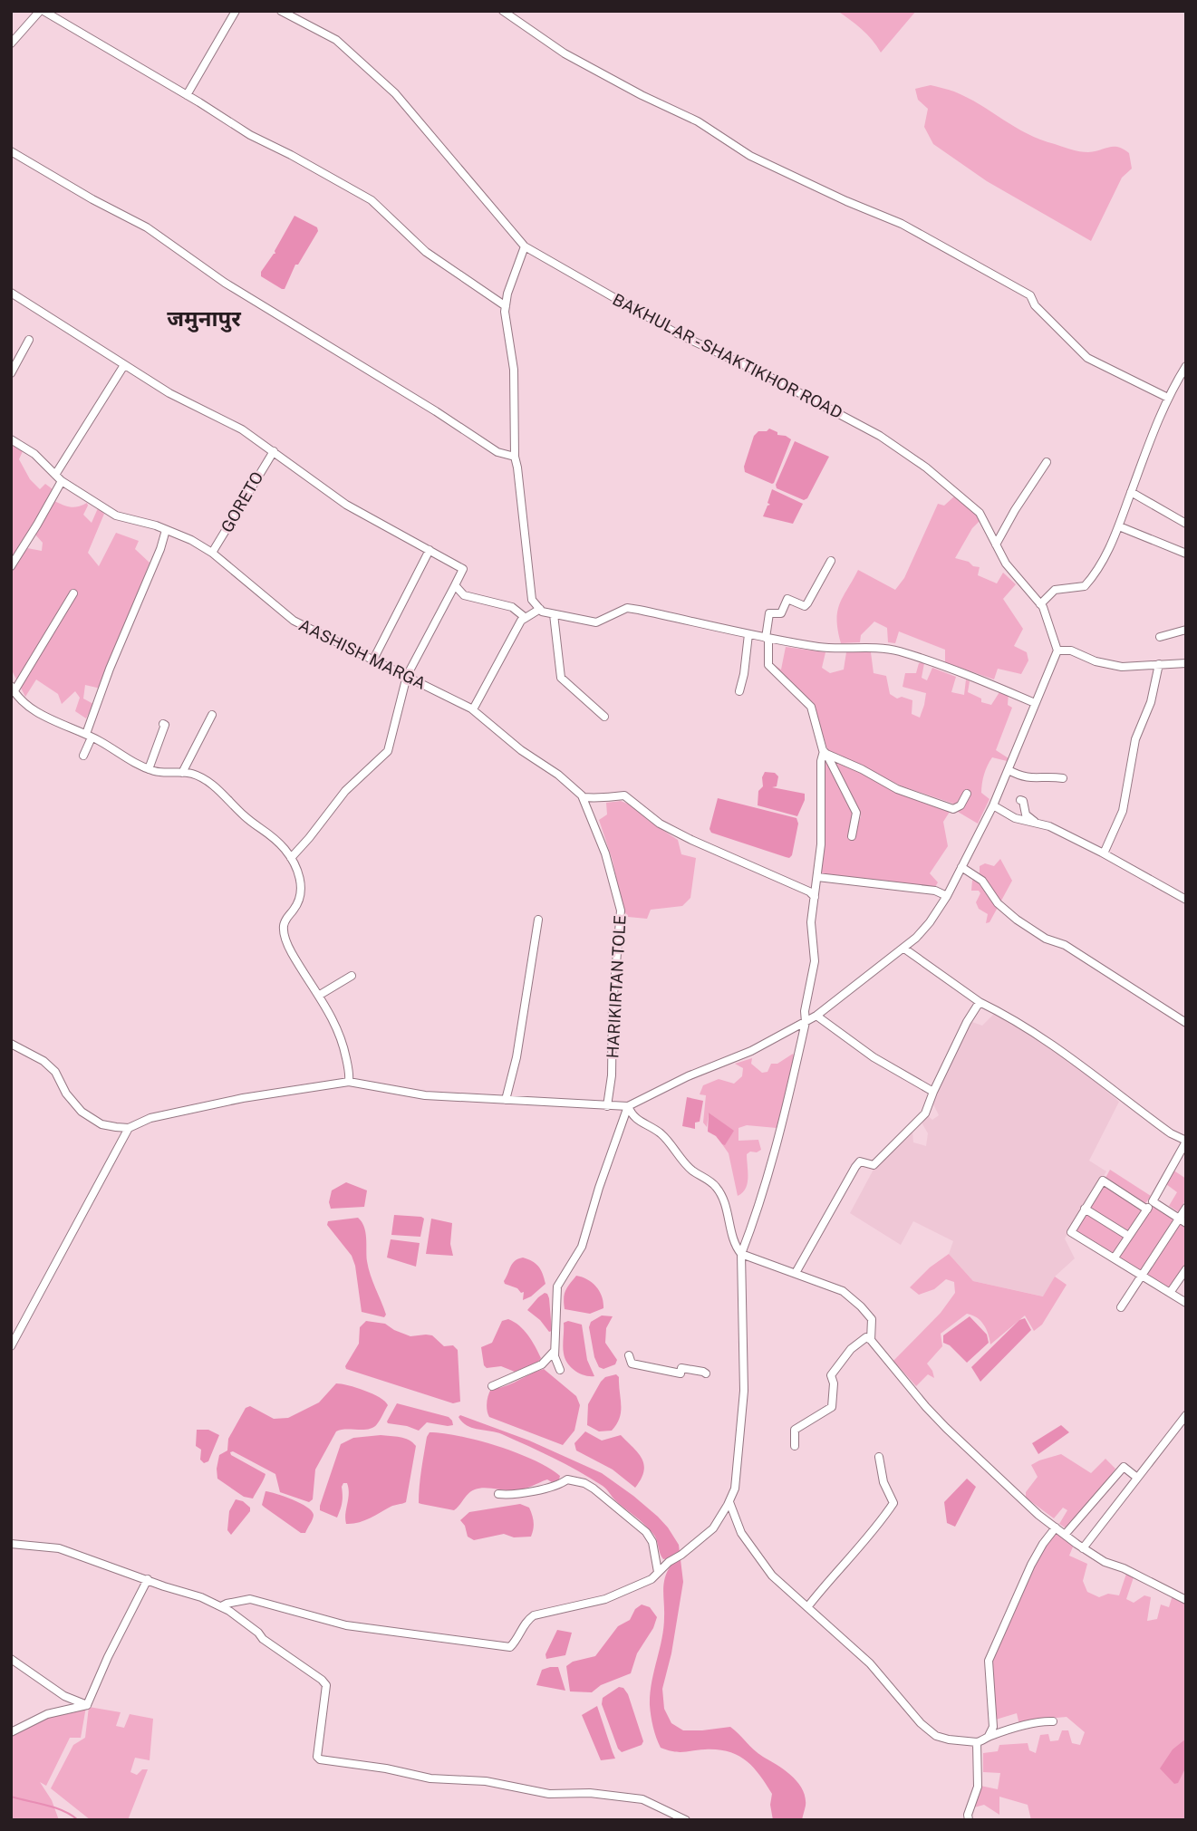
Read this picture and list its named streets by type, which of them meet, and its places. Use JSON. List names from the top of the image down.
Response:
{
  "streets": {
    "street": [
      "BAKHULAR - SHAKTIKHOR ROAD",
      "GORETO",
      "AASHISH MARGA",
      "HARIKIRTAN TOLE"
    ]
  },
  "crossings": [
    ["GORETO", "AASHISH MARGA"],
    ["AASHISH MARGA", "HARIKIRTAN TOLE"]
  ],
  "districts": ["जमुनापुर"]
}
